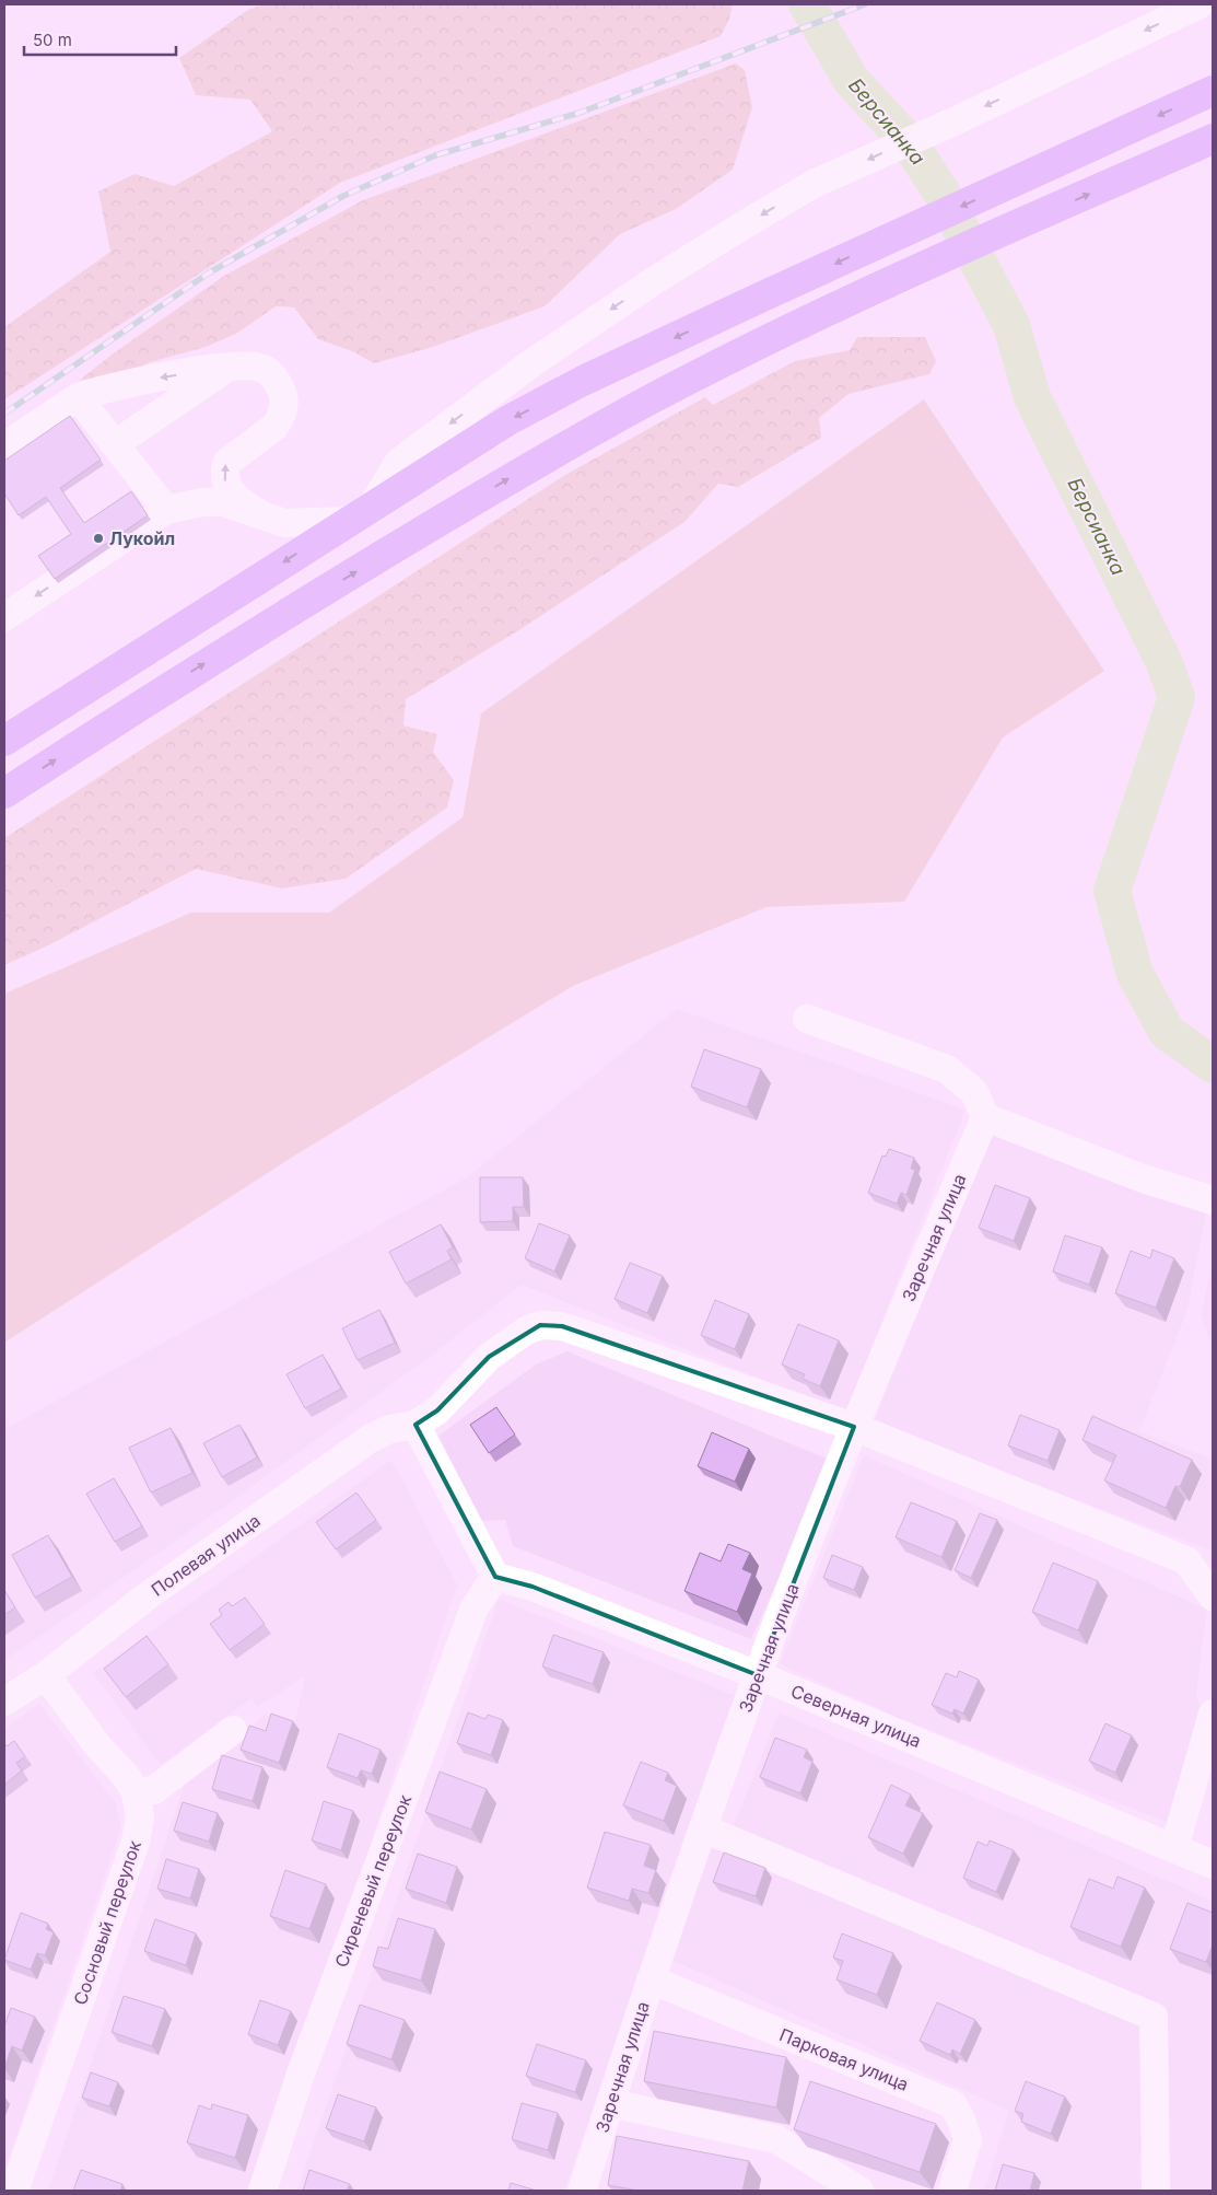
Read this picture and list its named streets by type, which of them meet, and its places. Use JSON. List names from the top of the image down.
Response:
{
  "streets": {
    "street": [
      "Заречная улица",
      "Полевая улица",
      "Северная улица",
      "Сиреневый переулок",
      "Сосновый переулок",
      "Парковая улица"
    ]
  },
  "crossings": [
    ["Заречная улица", "Северная улица"],
    ["Заречная улица", "Парковая улица"],
    ["Полевая улица", "Сосновый переулок"],
    ["Северная улица", "Сиреневый переулок"]
  ],
  "water": ["Берсианка"],
  "places": ["Лукойл"],
  "scale_bar": "50 m"
}
